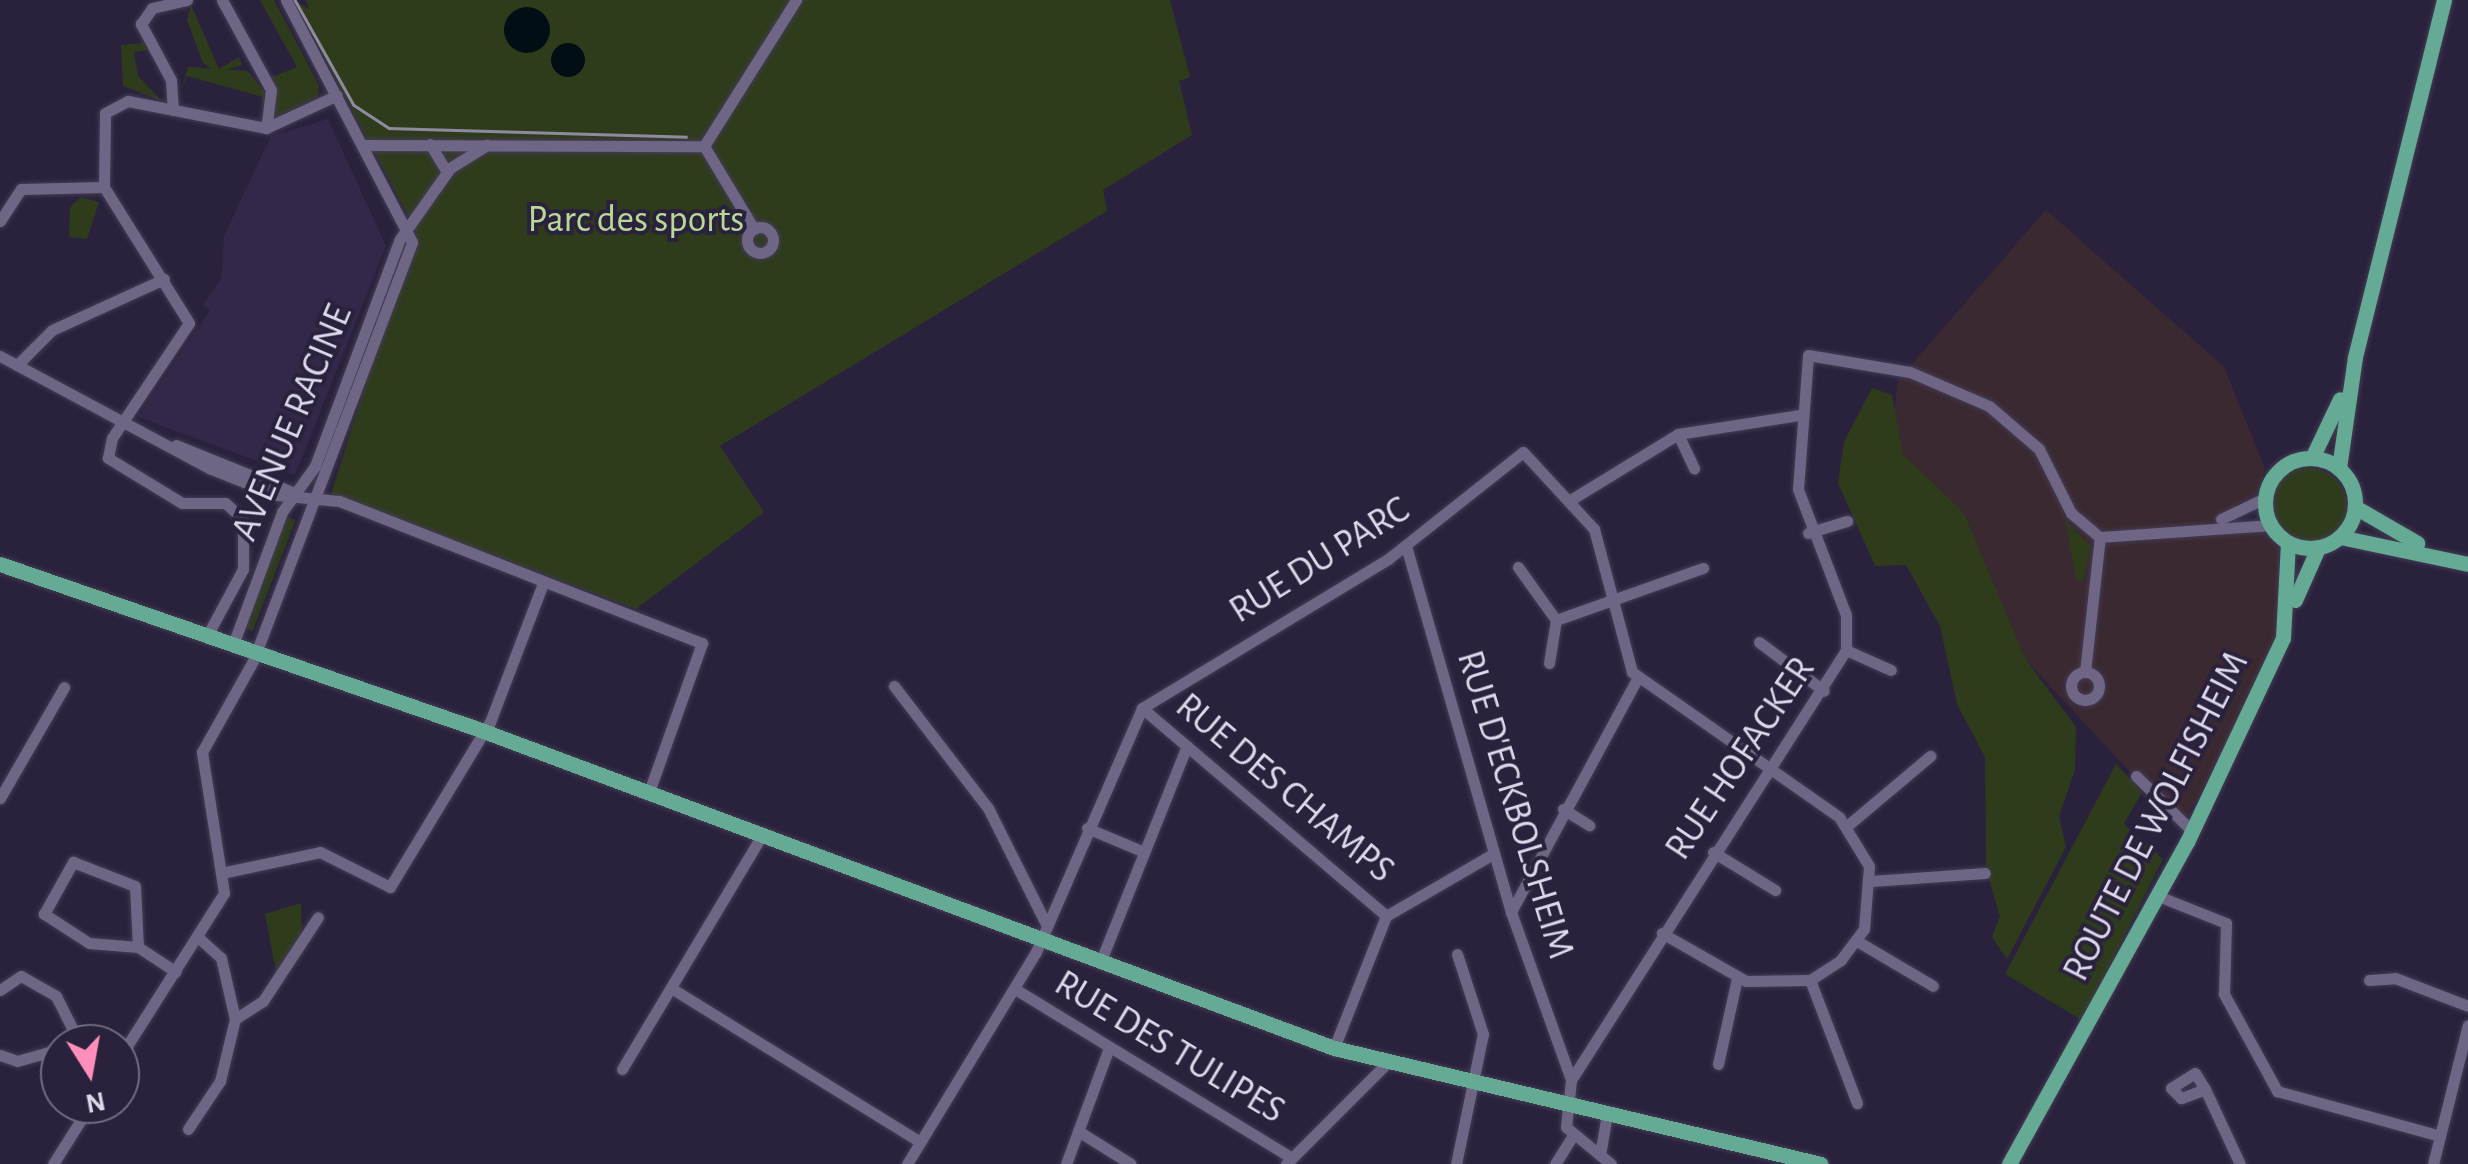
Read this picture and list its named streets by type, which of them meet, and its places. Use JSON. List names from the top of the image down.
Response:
{
  "streets": {
    "main road": ["ROUTE DE WOLFISHEIM"],
    "street": [
      "AVENUE RACINE",
      "RUE DU PARC",
      "RUE HOFACKER",
      "RUE DES CHAMPS",
      "RUE D'ECKBOLSHEIM",
      "RUE DES TULIPES"
    ]
  },
  "crossings": [
    ["RUE DU PARC", "RUE DES CHAMPS"],
    ["RUE DU PARC", "RUE D'ECKBOLSHEIM"],
    ["RUE HOFACKER", "RUE D'ECKBOLSHEIM"]
  ],
  "parks": ["Parc des sports"],
  "north": "bottom"
}
